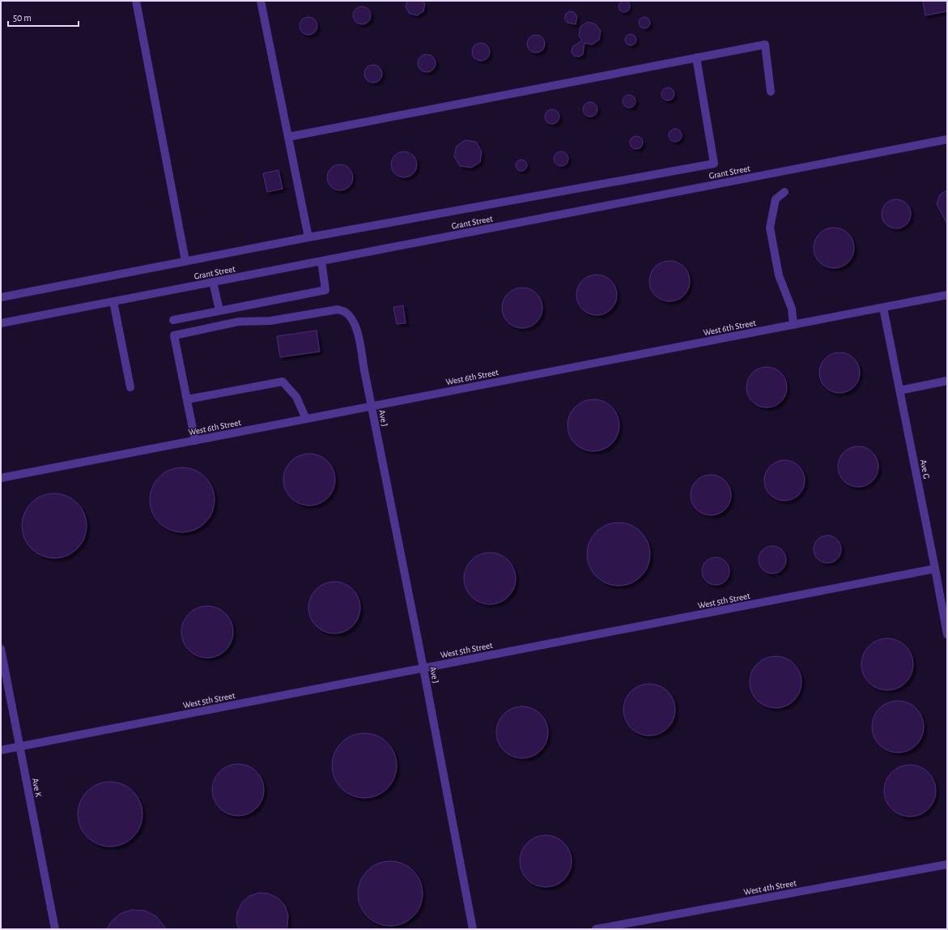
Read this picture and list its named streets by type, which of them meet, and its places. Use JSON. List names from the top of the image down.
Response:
{
  "streets": {
    "street": [
      "Grant Street",
      "West 6th Street",
      "Ave J",
      "Ave G",
      "West 5th Street",
      "Ave K",
      "West 4th Street"
    ]
  },
  "crossings": [
    ["West 6th Street", "Ave J"],
    ["West 6th Street", "Ave G"],
    ["Ave J", "West 5th Street"],
    ["Ave G", "West 5th Street"],
    ["West 5th Street", "Ave K"]
  ],
  "scale_bar": "50 m"
}
